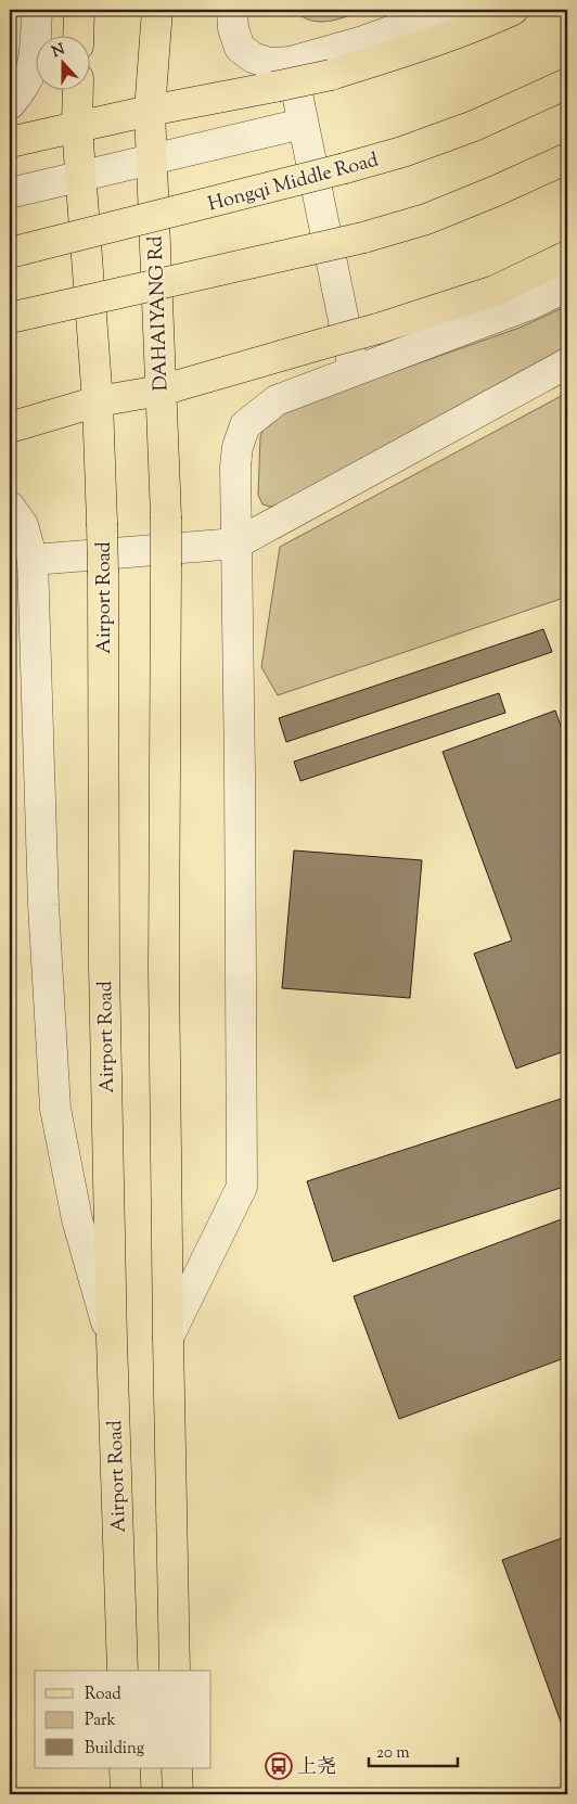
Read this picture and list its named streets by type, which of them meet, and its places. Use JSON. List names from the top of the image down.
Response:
{
  "streets": {
    "main road": ["Hongqi Middle Road", "DAHAIYANG Rd", "Airport Road"]
  },
  "places": {
    "bus stop": ["上尧"]
  },
  "legend": ["Road", "Park", "Building"],
  "scale_bar": "20 m",
  "north": "top"
}
